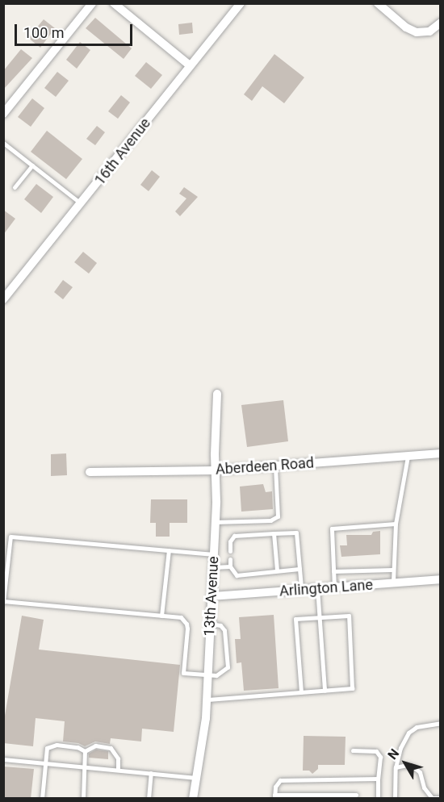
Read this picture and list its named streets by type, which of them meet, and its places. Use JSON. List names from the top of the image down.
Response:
{
  "streets": {
    "street": [
      "16th Avenue",
      "Aberdeen Road",
      "Arlington Lane",
      "13th Avenue"
    ]
  },
  "crossings": [
    ["Aberdeen Road", "13th Avenue"],
    ["Arlington Lane", "13th Avenue"]
  ],
  "scale_bar": "100 m",
  "north": "top left"
}
